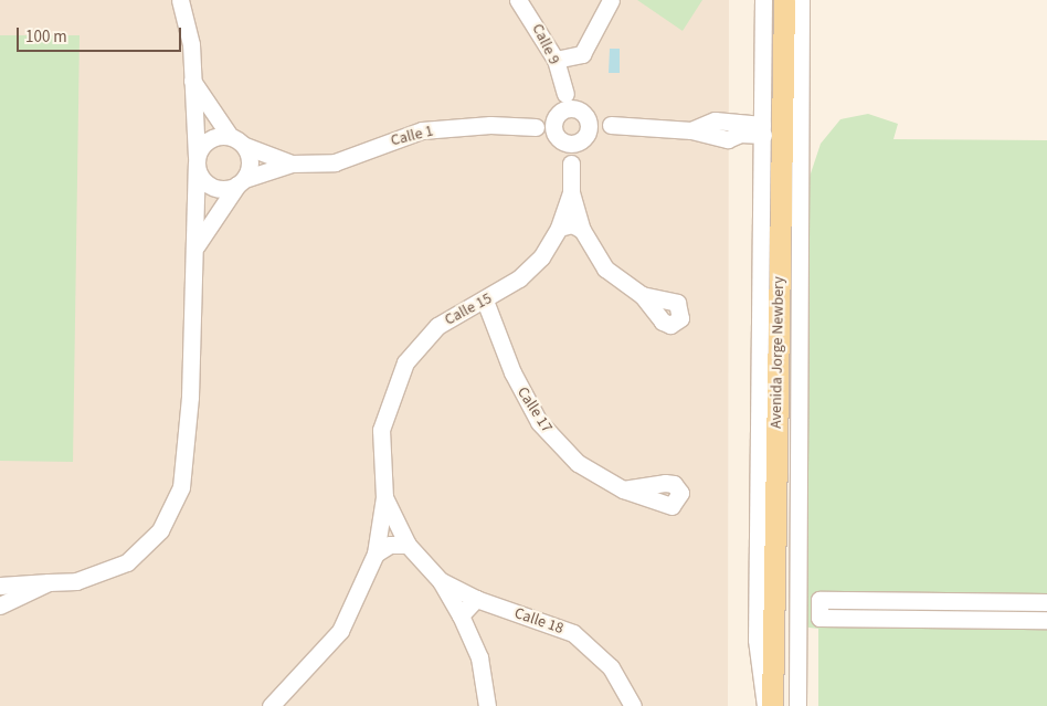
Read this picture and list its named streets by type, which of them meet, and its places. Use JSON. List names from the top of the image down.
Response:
{
  "streets": {
    "main road": ["Avenida Jorge Newbery"],
    "street": [
      "Calle 9",
      "Calle 1",
      "Calle 15",
      "Calle 17",
      "Calle 18"
    ]
  },
  "crossings": [
    ["Calle 15", "Calle 17"]
  ],
  "scale_bar": "100 m"
}
